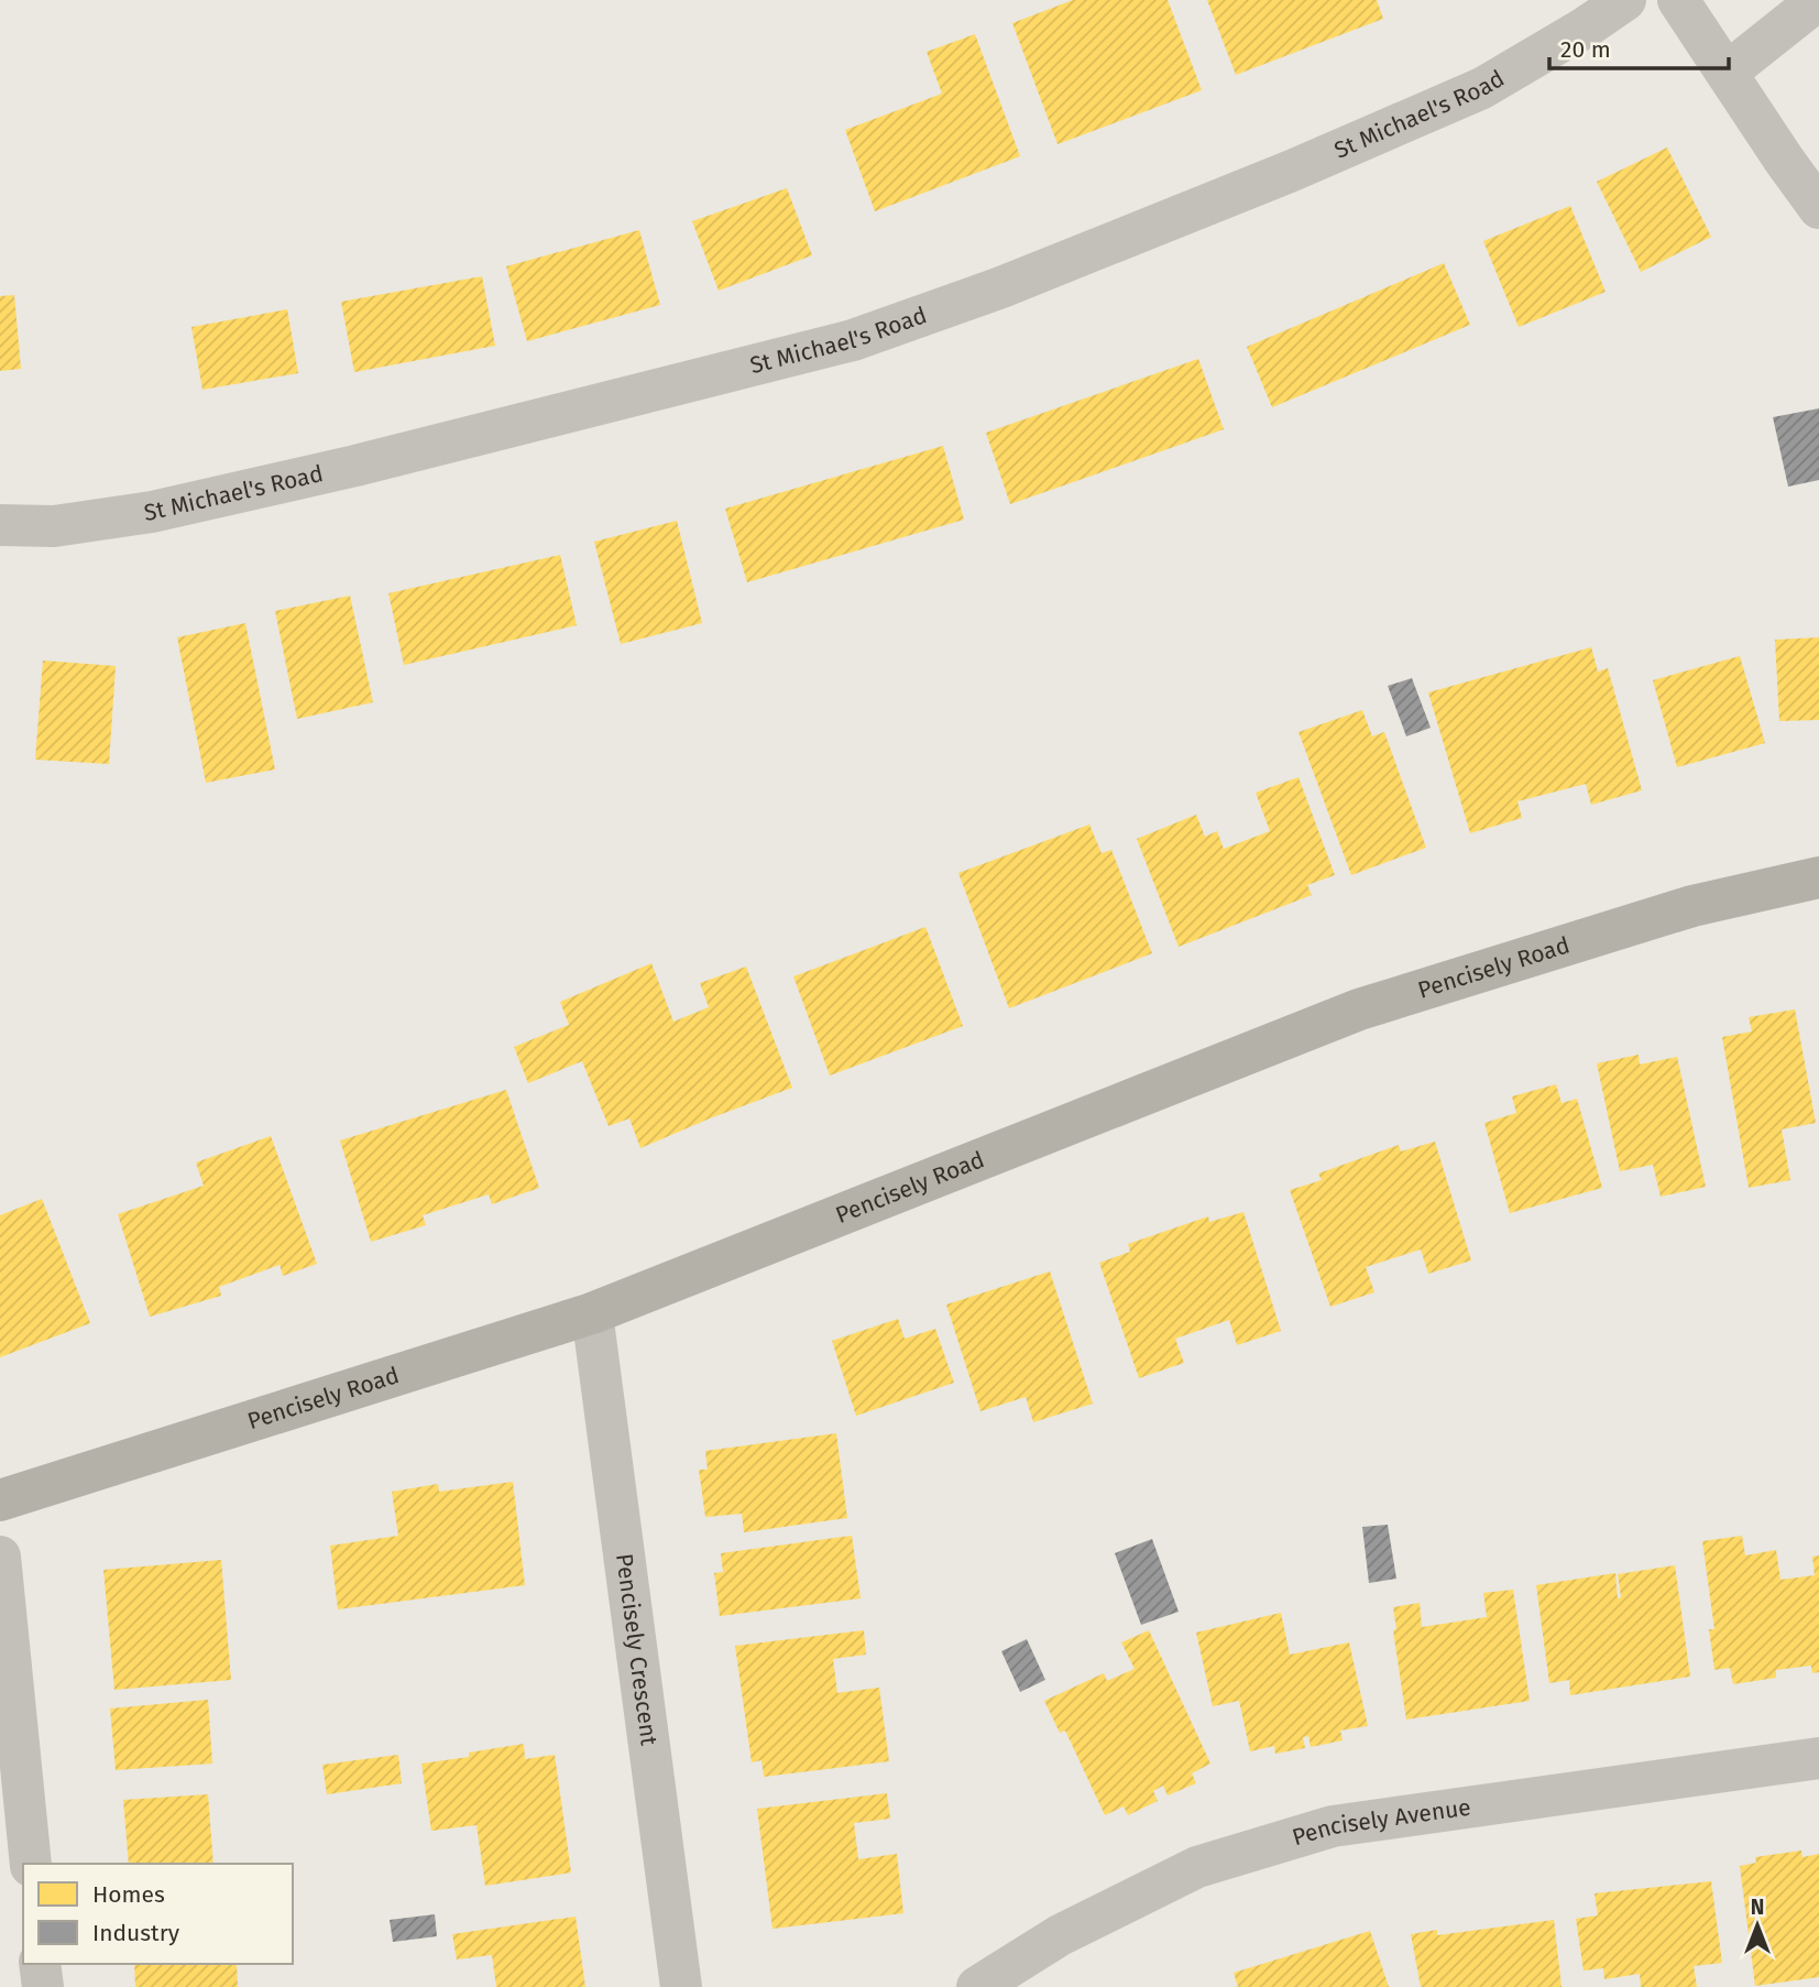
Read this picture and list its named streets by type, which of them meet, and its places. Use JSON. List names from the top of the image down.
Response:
{
  "streets": {
    "main road": ["Pencisely Road"],
    "street": ["St Michael's Road", "Pencisely Crescent", "Pencisely Avenue"]
  },
  "crossings": [
    ["Pencisely Road", "Pencisely Crescent"]
  ],
  "legend": ["Homes", "Industry"],
  "scale_bar": "20 m",
  "north": "top"
}
